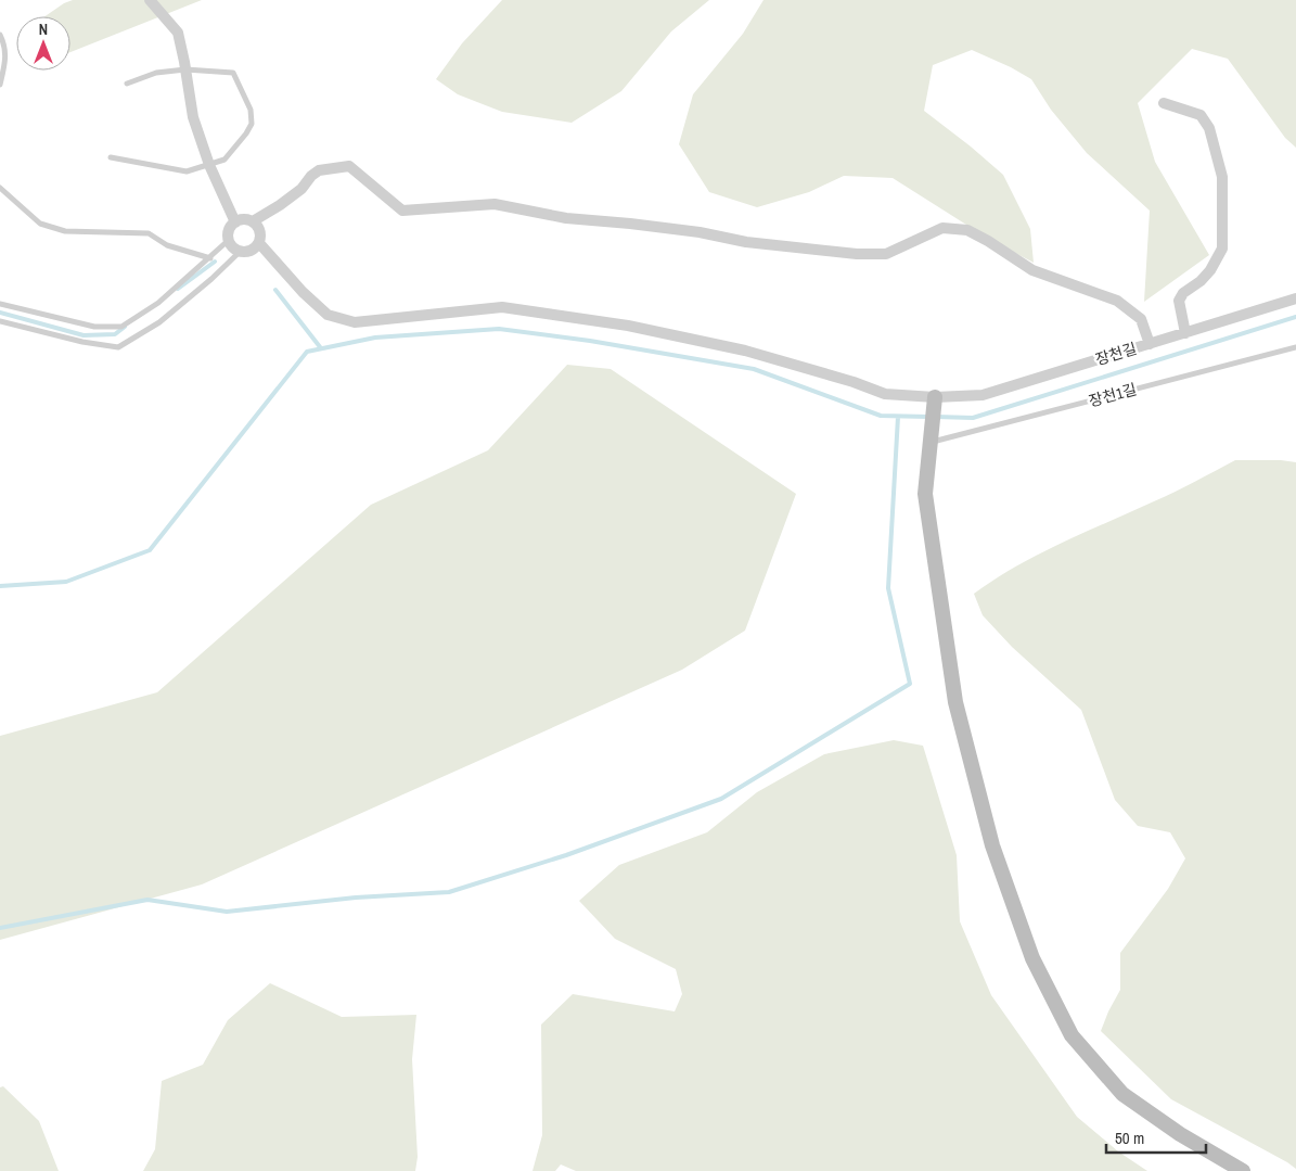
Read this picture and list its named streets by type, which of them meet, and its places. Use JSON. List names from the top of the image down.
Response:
{
  "streets": {
    "street": ["장천길"],
    "lane": ["장천1길"]
  },
  "scale_bar": "50 m",
  "north": "top"
}
